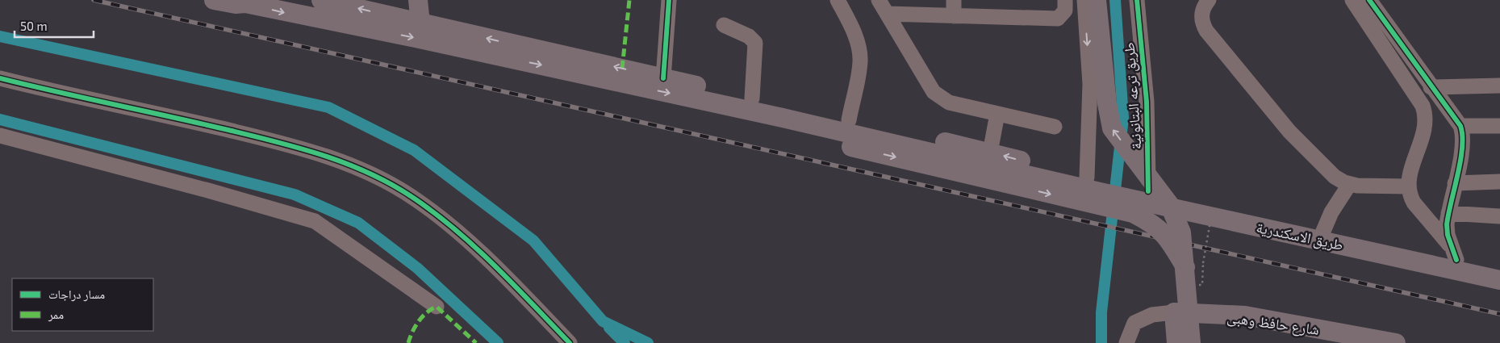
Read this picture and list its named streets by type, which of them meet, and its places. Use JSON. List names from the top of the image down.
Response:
{
  "streets": {
    "main road": ["طريق الاسكندرية", "شارع حافظ وهبى"],
    "street": ["طريق ترعه البتانونية"]
  },
  "crossings": [
    ["طريق ترعه البتانونية", "طريق الاسكندرية"]
  ],
  "legend": ["مسار دراجات", "ممر"],
  "scale_bar": "50 m"
}
